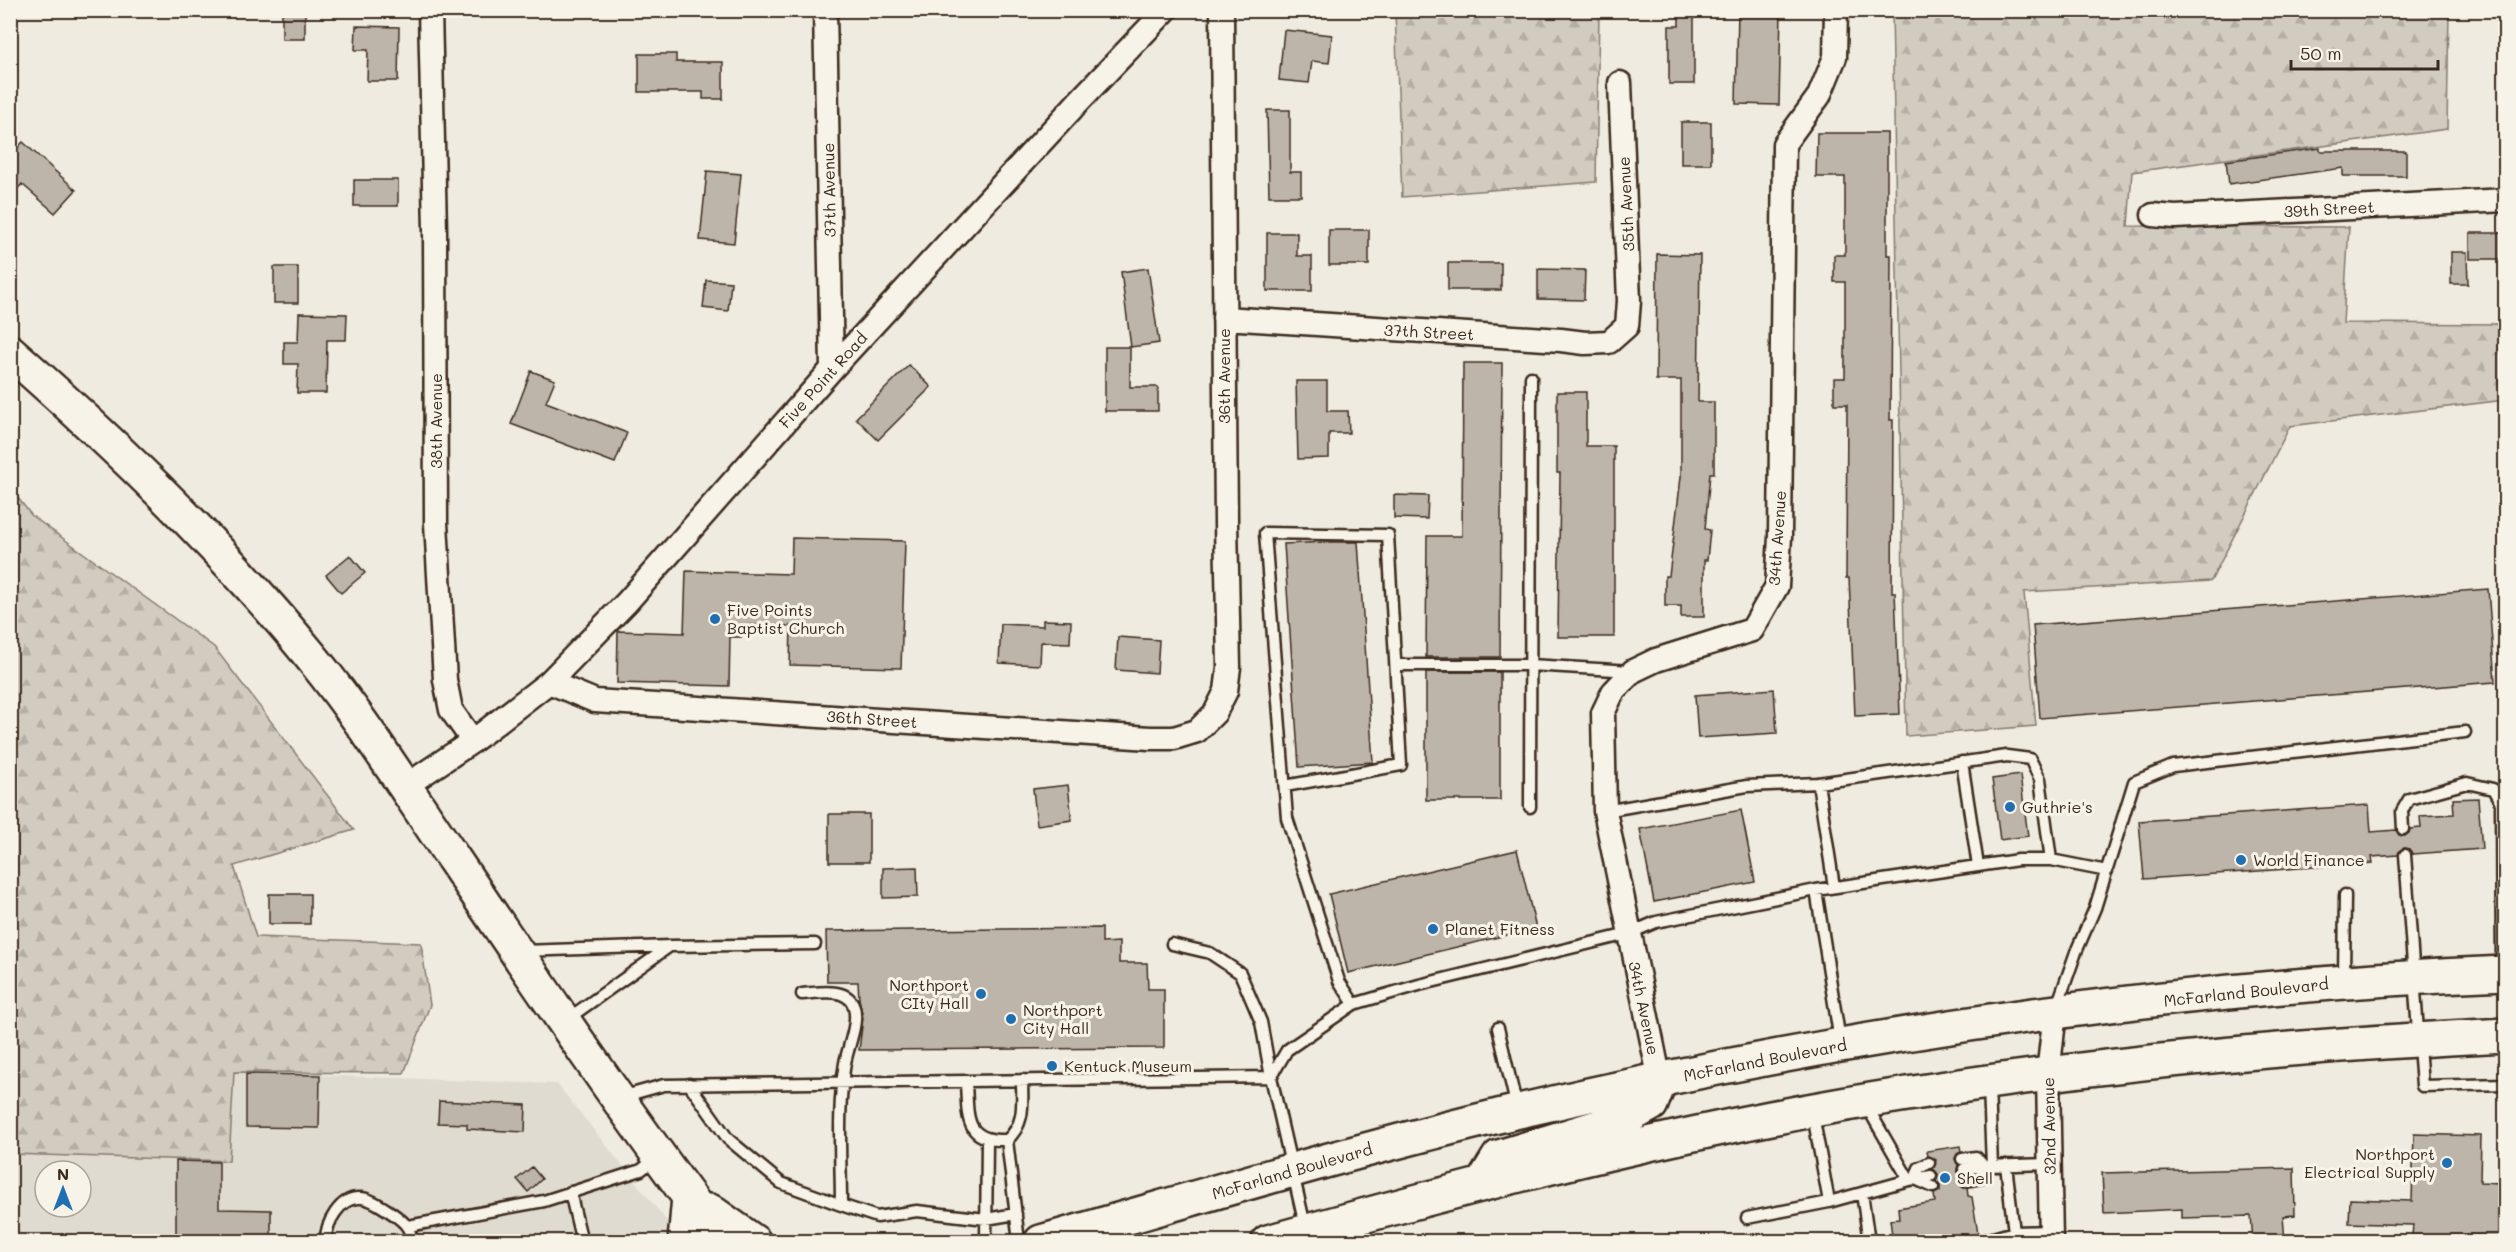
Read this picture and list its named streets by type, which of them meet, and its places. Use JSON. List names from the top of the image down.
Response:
{
  "streets": {
    "highway": ["McFarland Boulevard"],
    "street": [
      "37th Avenue",
      "35th Avenue",
      "39th Street",
      "37th Street",
      "36th Avenue",
      "Five Point Road",
      "38th Avenue",
      "34th Avenue",
      "36th Street",
      "32nd Avenue"
    ]
  },
  "crossings": [
    ["37th Avenue", "Five Point Road"],
    ["35th Avenue", "37th Street"],
    ["37th Street", "36th Avenue"],
    ["36th Avenue", "36th Street"],
    ["Five Point Road", "38th Avenue"],
    ["Five Point Road", "36th Street"],
    ["34th Avenue", "McFarland Boulevard"],
    ["McFarland Boulevard", "32nd Avenue"]
  ],
  "places": [
    "Five Points Baptist Church",
    "Guthrie's",
    "World Finance",
    "Planet Fitness",
    "Northport CIty Hall",
    "Northport City Hall",
    "Kentuck Museum",
    "Northport Electrical Supply",
    "Shell"
  ],
  "scale_bar": "50 m",
  "north": "top"
}
